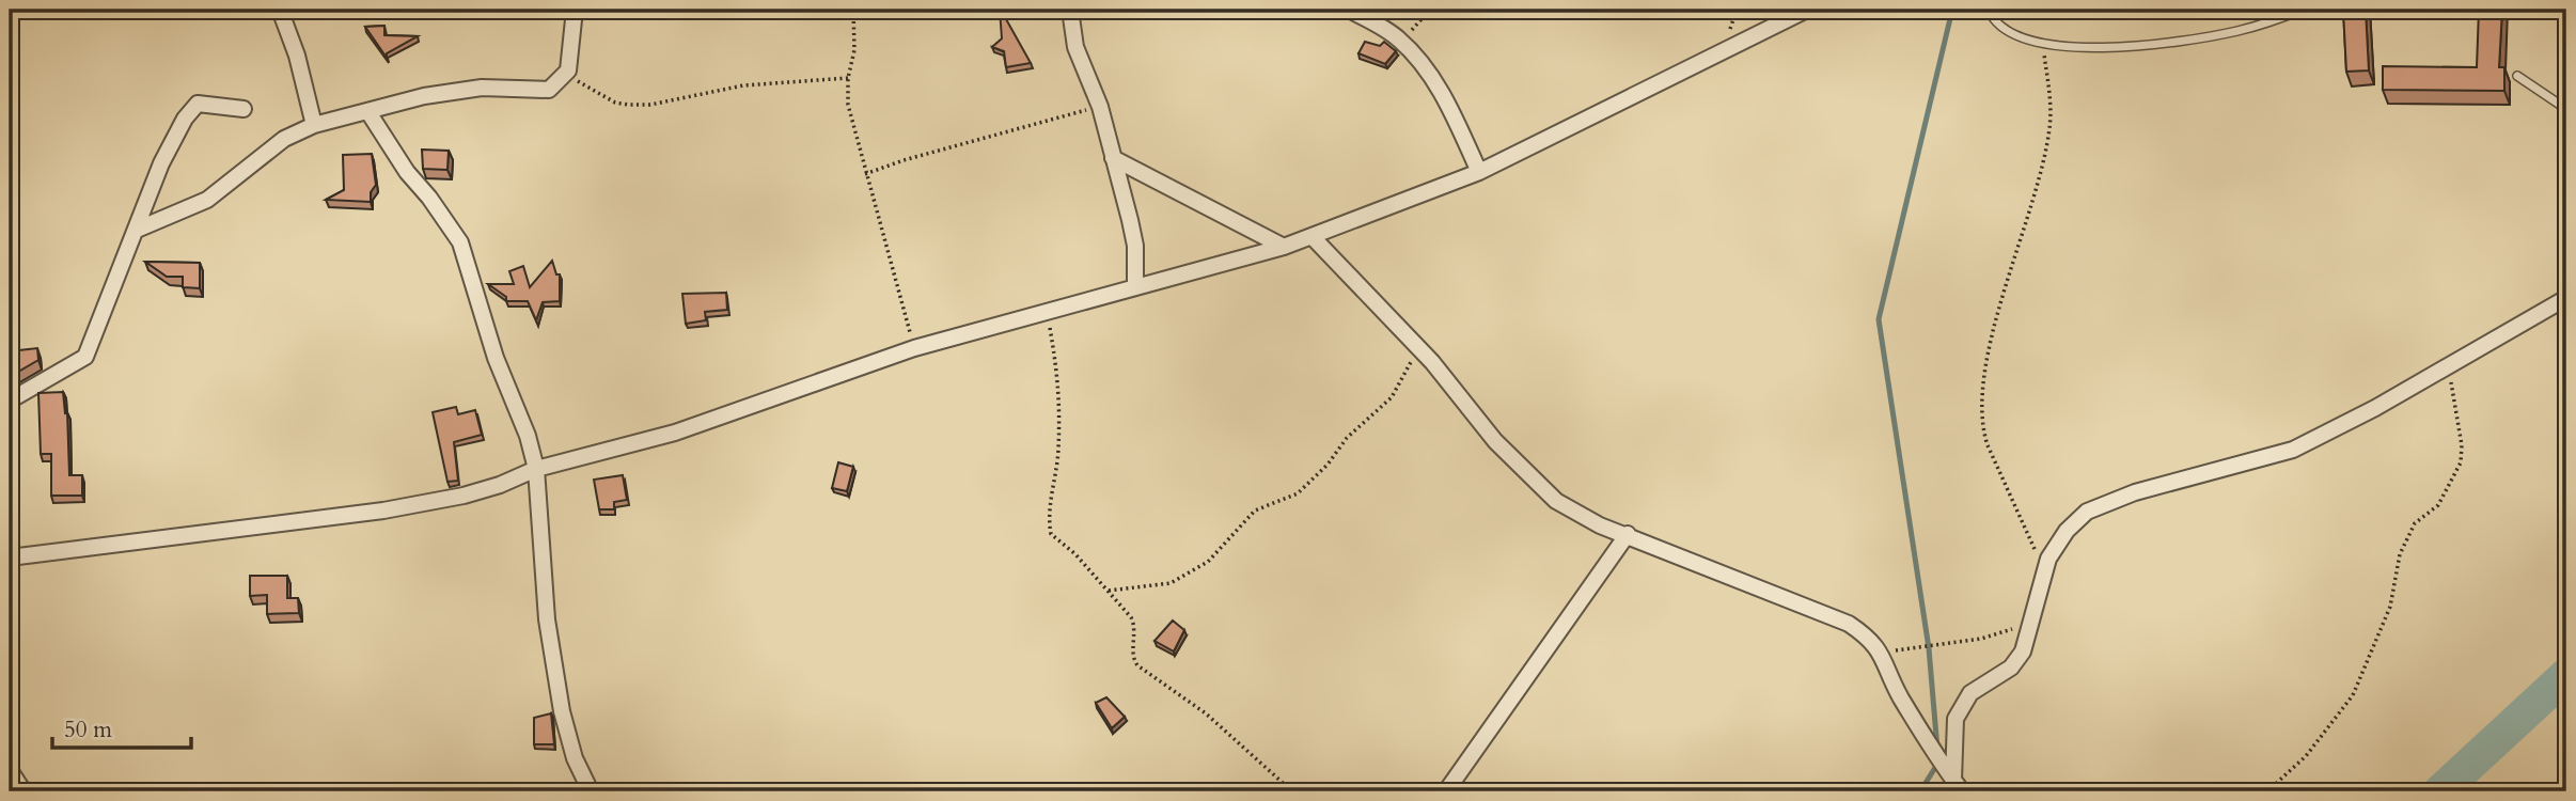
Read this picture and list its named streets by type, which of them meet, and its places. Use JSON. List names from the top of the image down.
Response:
{
  "scale_bar": "50 m"
}
